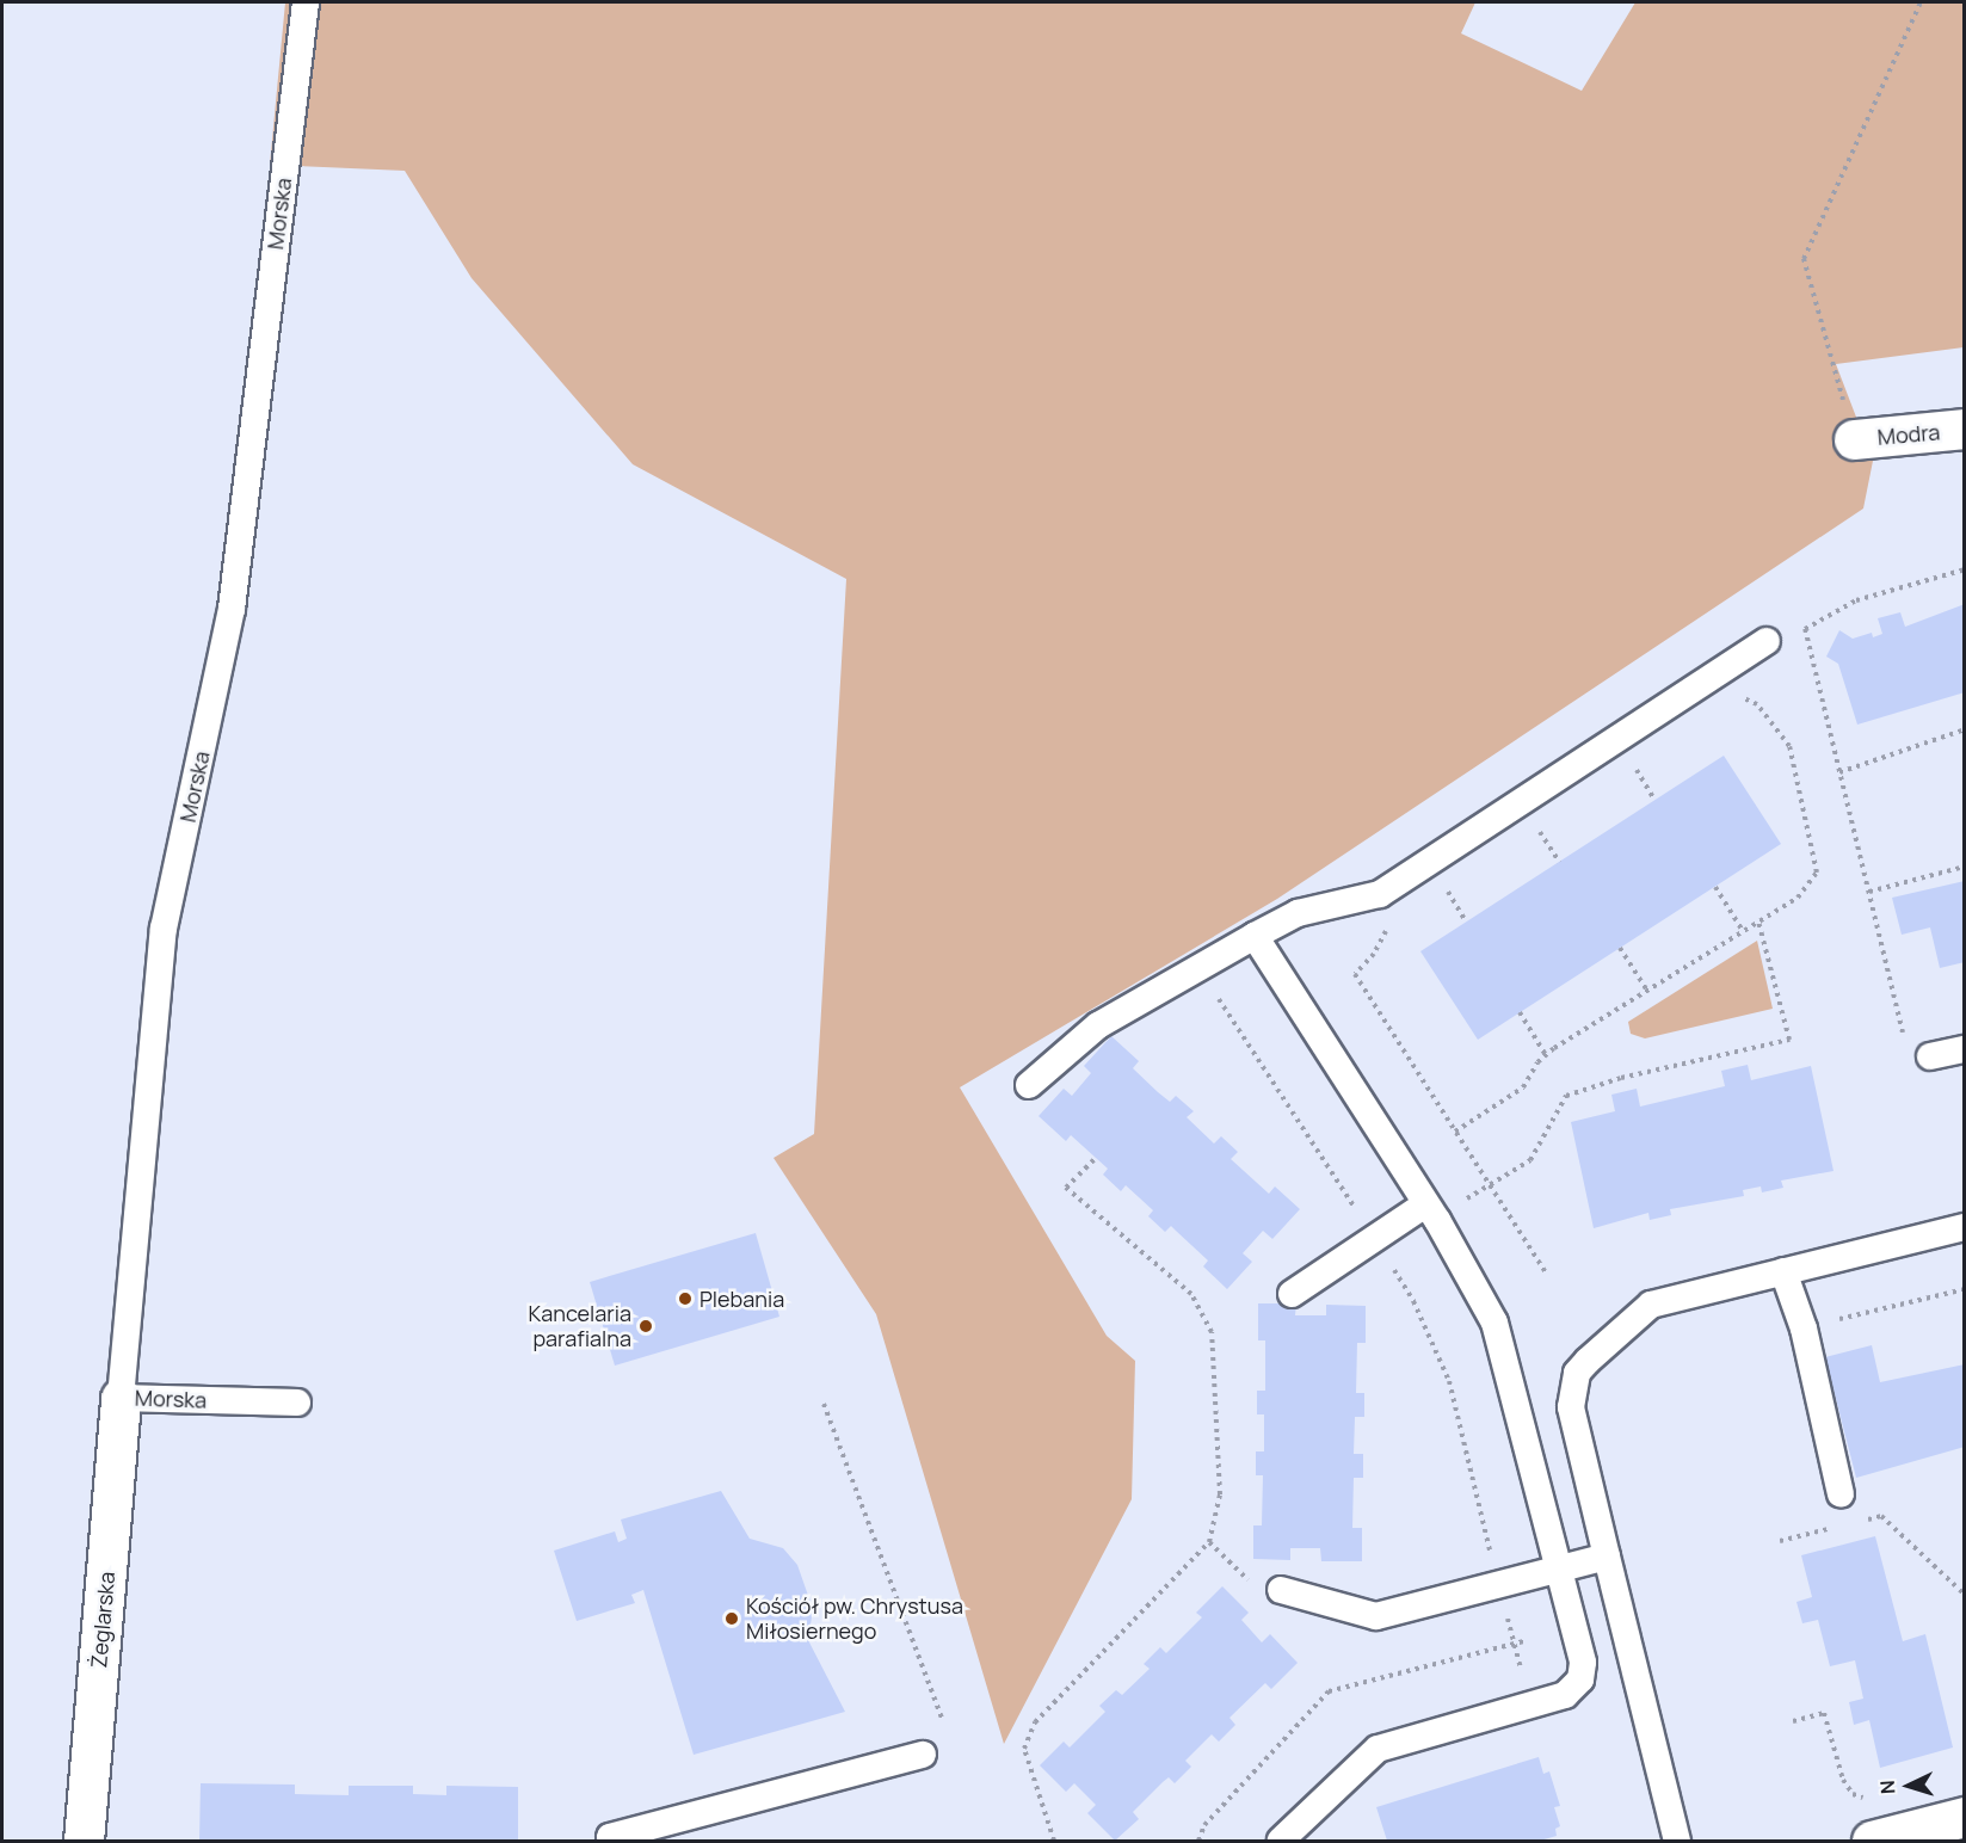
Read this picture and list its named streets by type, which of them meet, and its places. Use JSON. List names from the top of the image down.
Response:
{
  "streets": {
    "street": ["Modra", "Żeglarska"],
    "lane": ["Morska"]
  },
  "crossings": [
    ["Morska", "Żeglarska"]
  ],
  "places": ["Plebania", "Kancelaria parafialna", "Kościół pw. Chrystusa Miłosiernego"],
  "north": "left"
}
